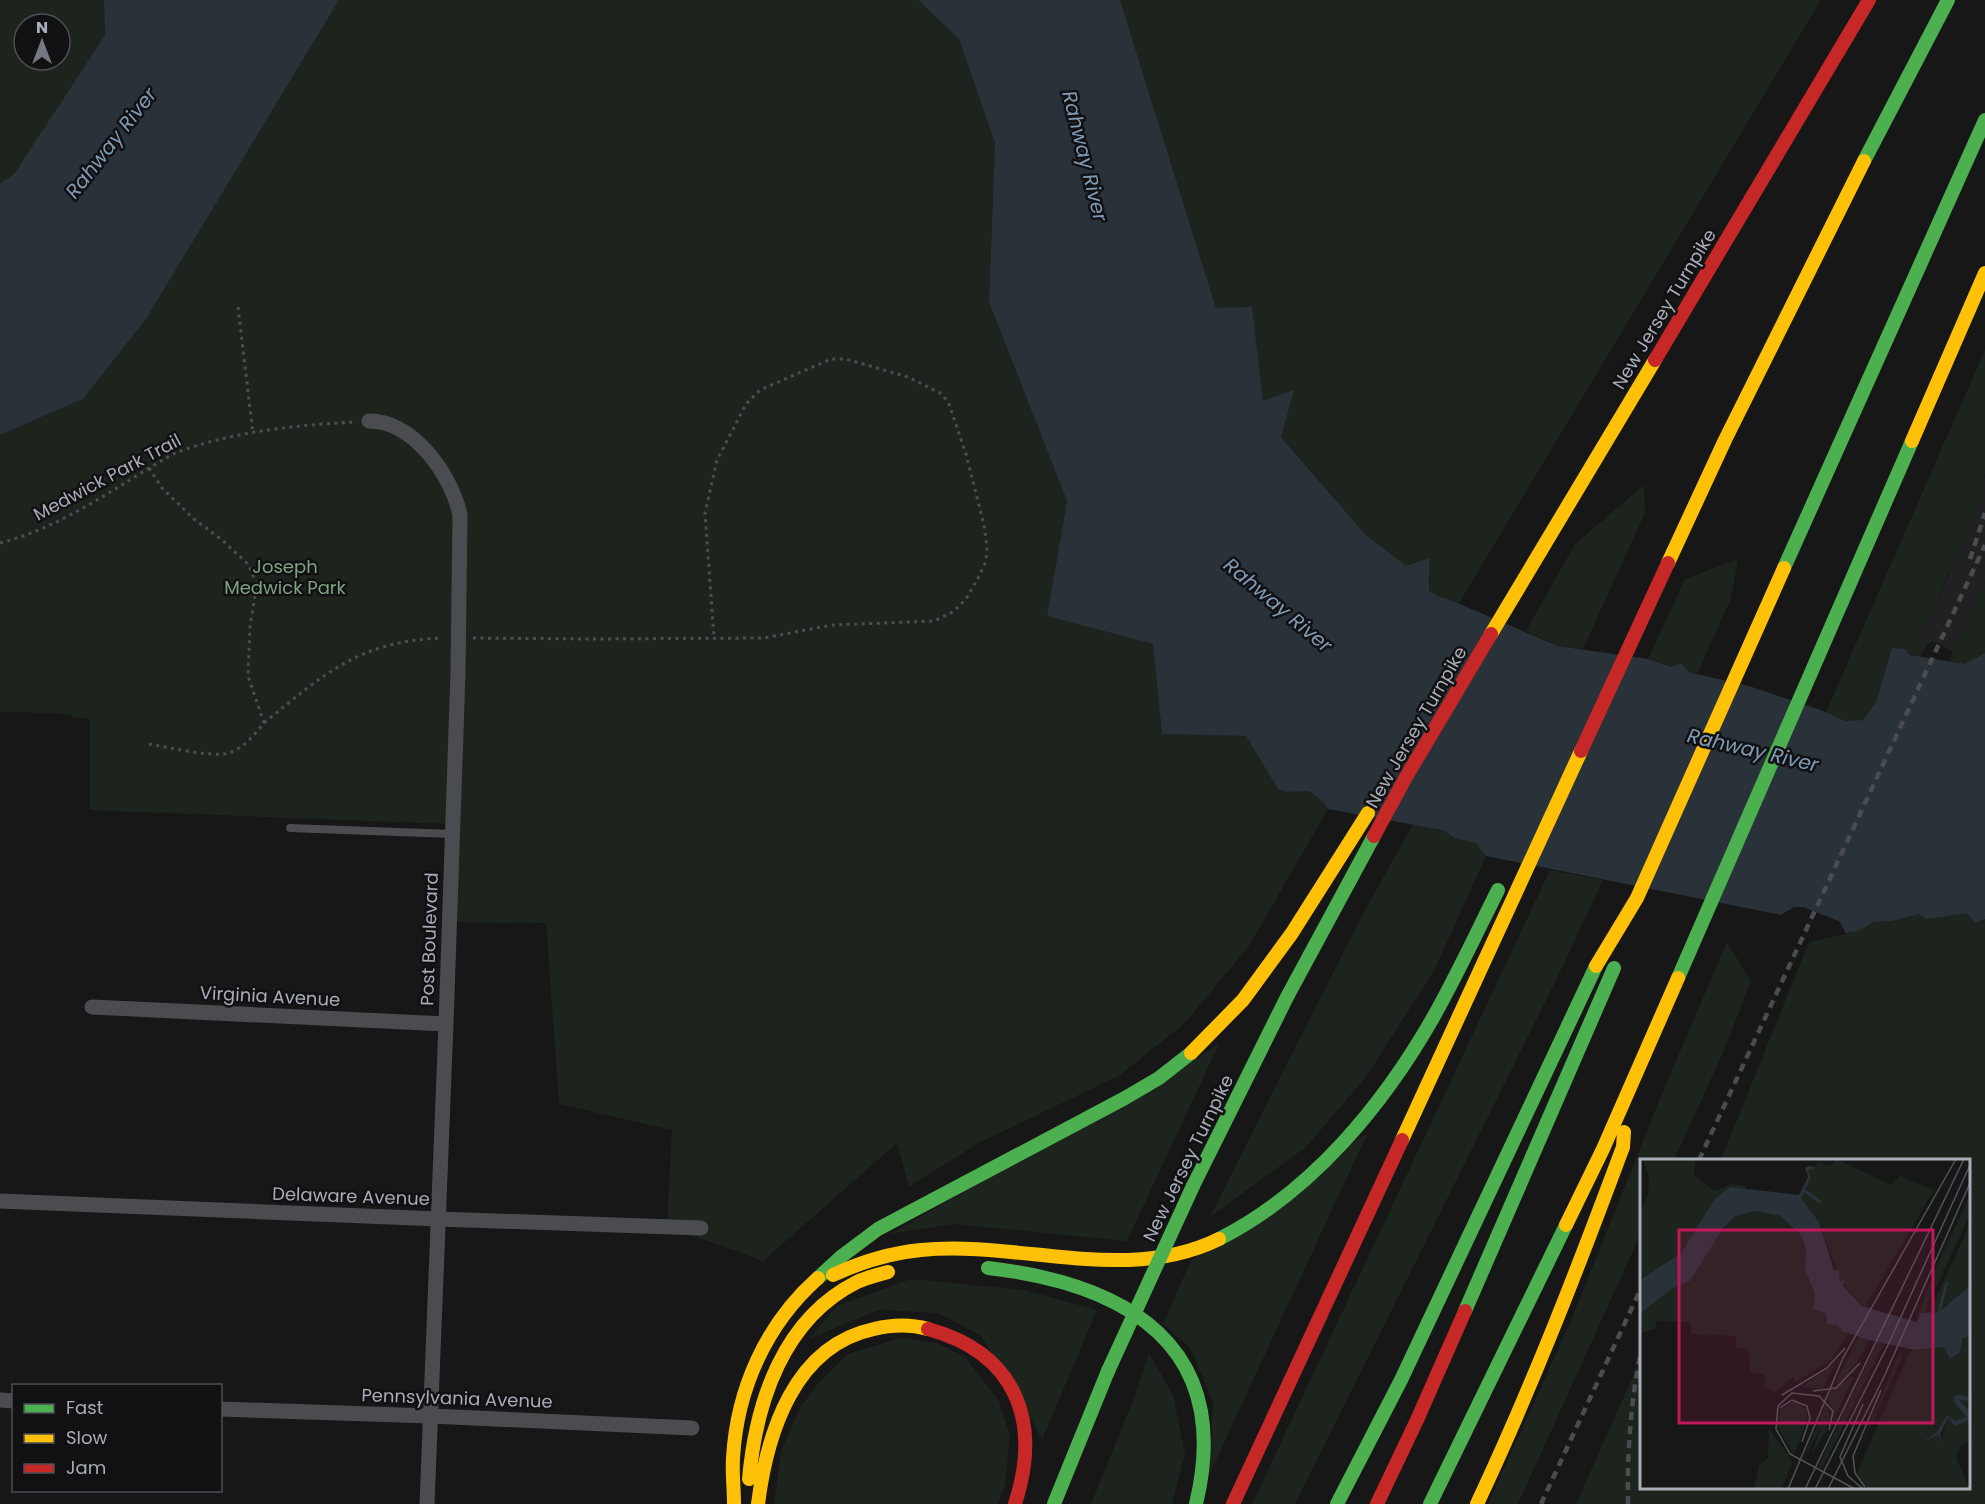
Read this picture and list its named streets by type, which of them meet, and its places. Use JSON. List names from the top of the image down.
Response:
{
  "streets": {
    "highway": ["New Jersey Turnpike"],
    "street": [
      "Post Boulevard",
      "Virginia Avenue",
      "Delaware Avenue",
      "Pennsylvania Avenue"
    ],
    "path": ["Medwick Park Trail"]
  },
  "crossings": [
    ["Medwick Park Trail", "Post Boulevard"],
    ["Post Boulevard", "Virginia Avenue"],
    ["Post Boulevard", "Delaware Avenue"],
    ["Post Boulevard", "Pennsylvania Avenue"]
  ],
  "water": ["Rahway River"],
  "parks": ["Joseph Medwick Park"],
  "legend": ["Fast", "Slow", "Jam"],
  "north": "top"
}
